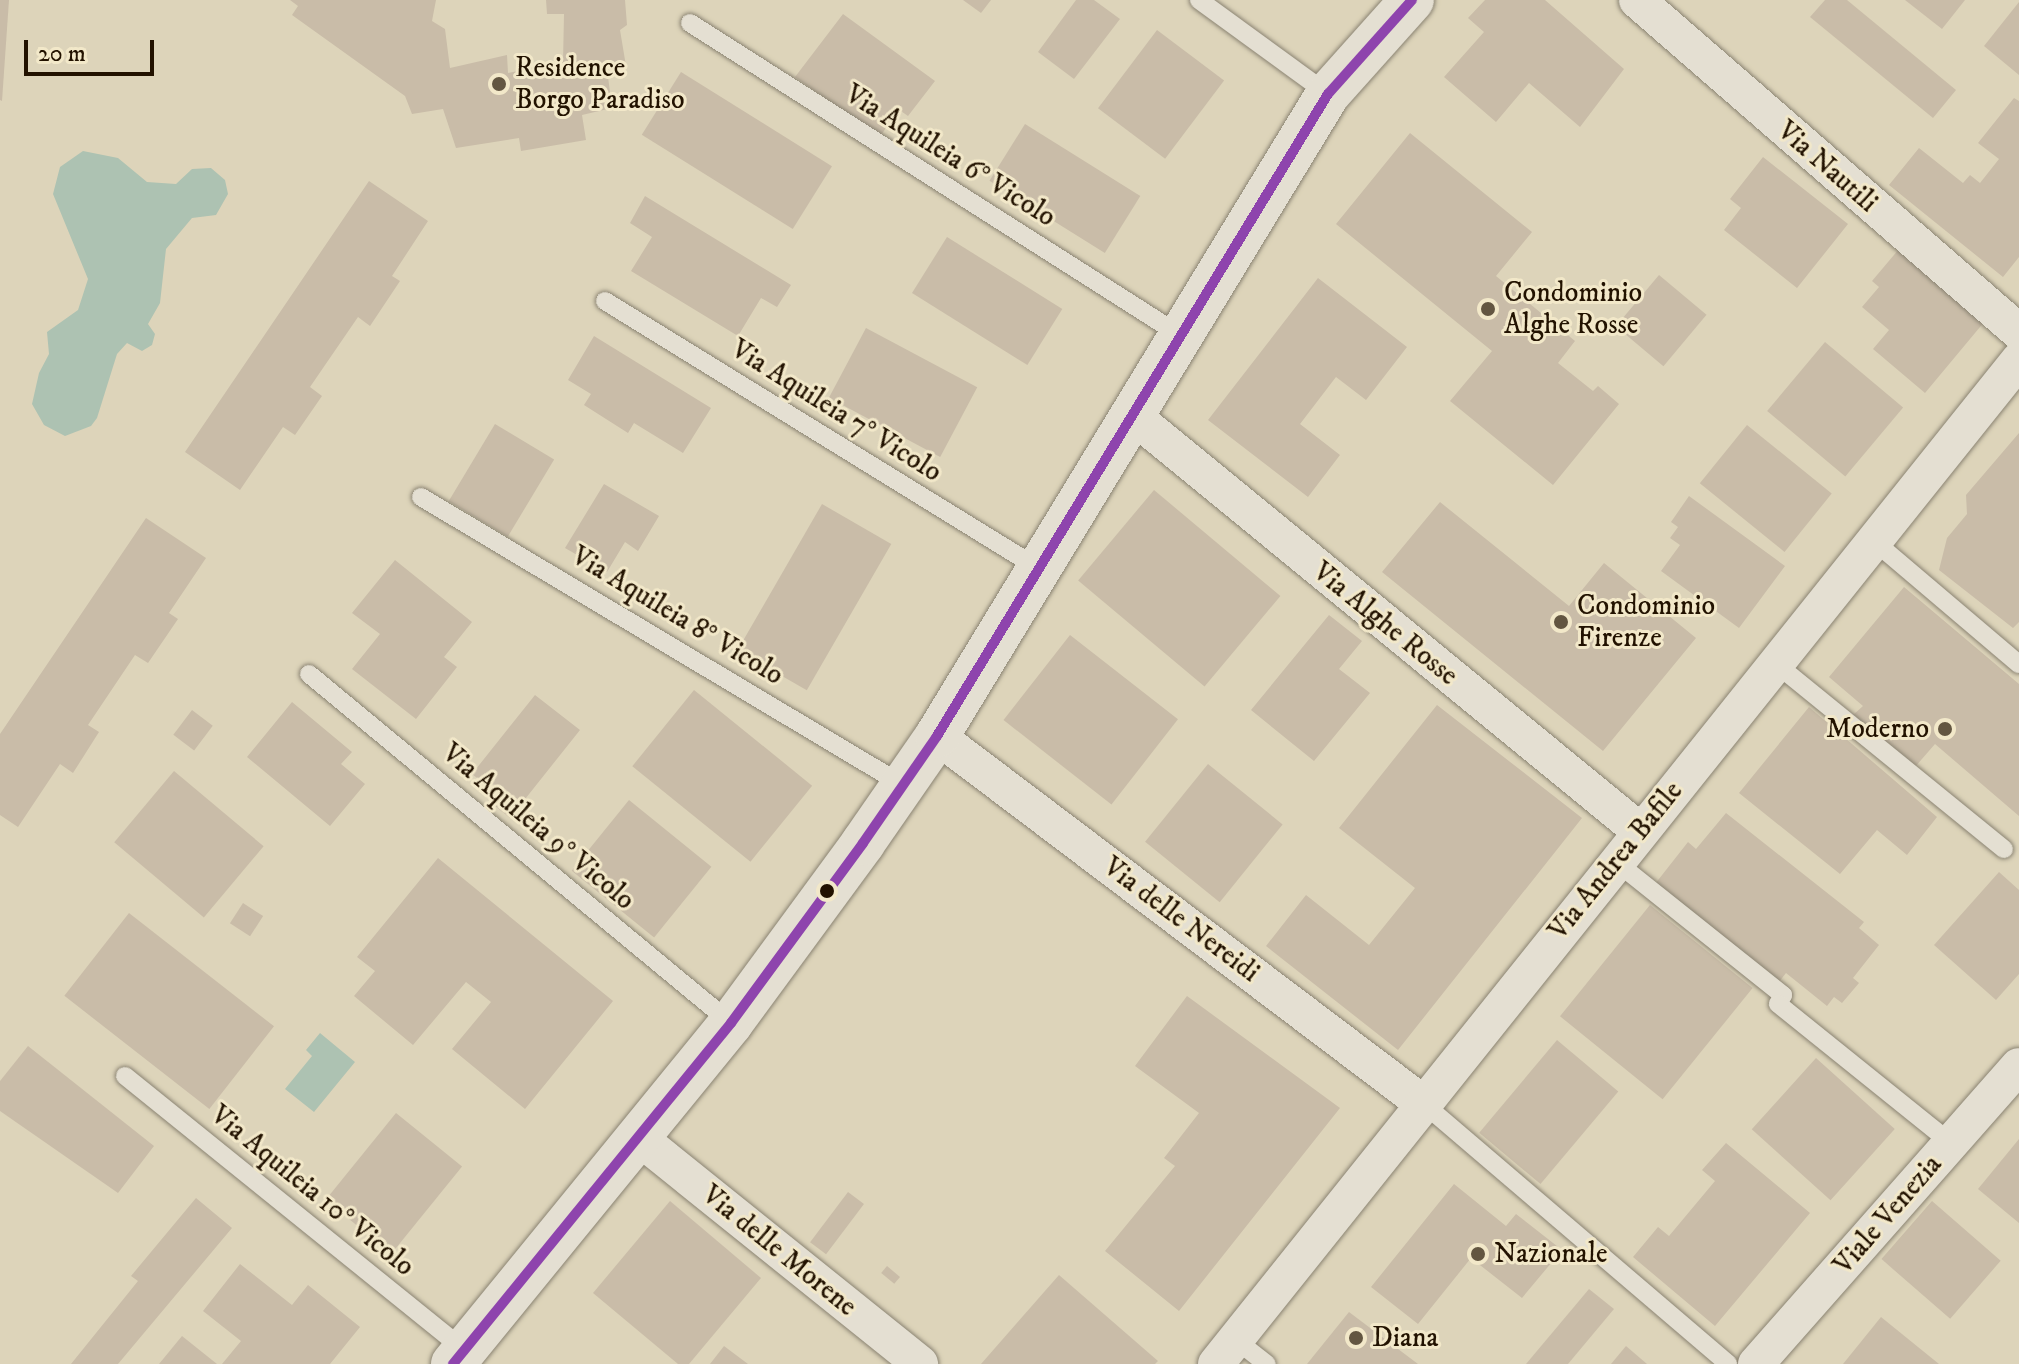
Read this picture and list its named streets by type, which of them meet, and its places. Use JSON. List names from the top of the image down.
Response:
{
  "streets": {
    "street": [
      "Via Nautili",
      "Via Alghe Rosse",
      "Via Andrea Bafile",
      "Via delle Nereidi",
      "Viale Venezia",
      "Via delle Morene"
    ],
    "lane": [
      "Via Aquileia 6° Vicolo",
      "Via Aquileia 7° Vicolo",
      "Via Aquileia 8° Vicolo",
      "Via Aquileia 9° Vicolo",
      "Via Aquileia 10° Vicolo"
    ]
  },
  "crossings": [
    ["Via Alghe Rosse", "Via Andrea Bafile"],
    ["Via Andrea Bafile", "Via delle Nereidi"]
  ],
  "places": [
    "Residence Borgo Paradiso",
    "Condominio Alghe Rosse",
    "Condominio Firenze",
    "Moderno",
    "Nazionale",
    "Diana"
  ],
  "scale_bar": "20 m"
}
